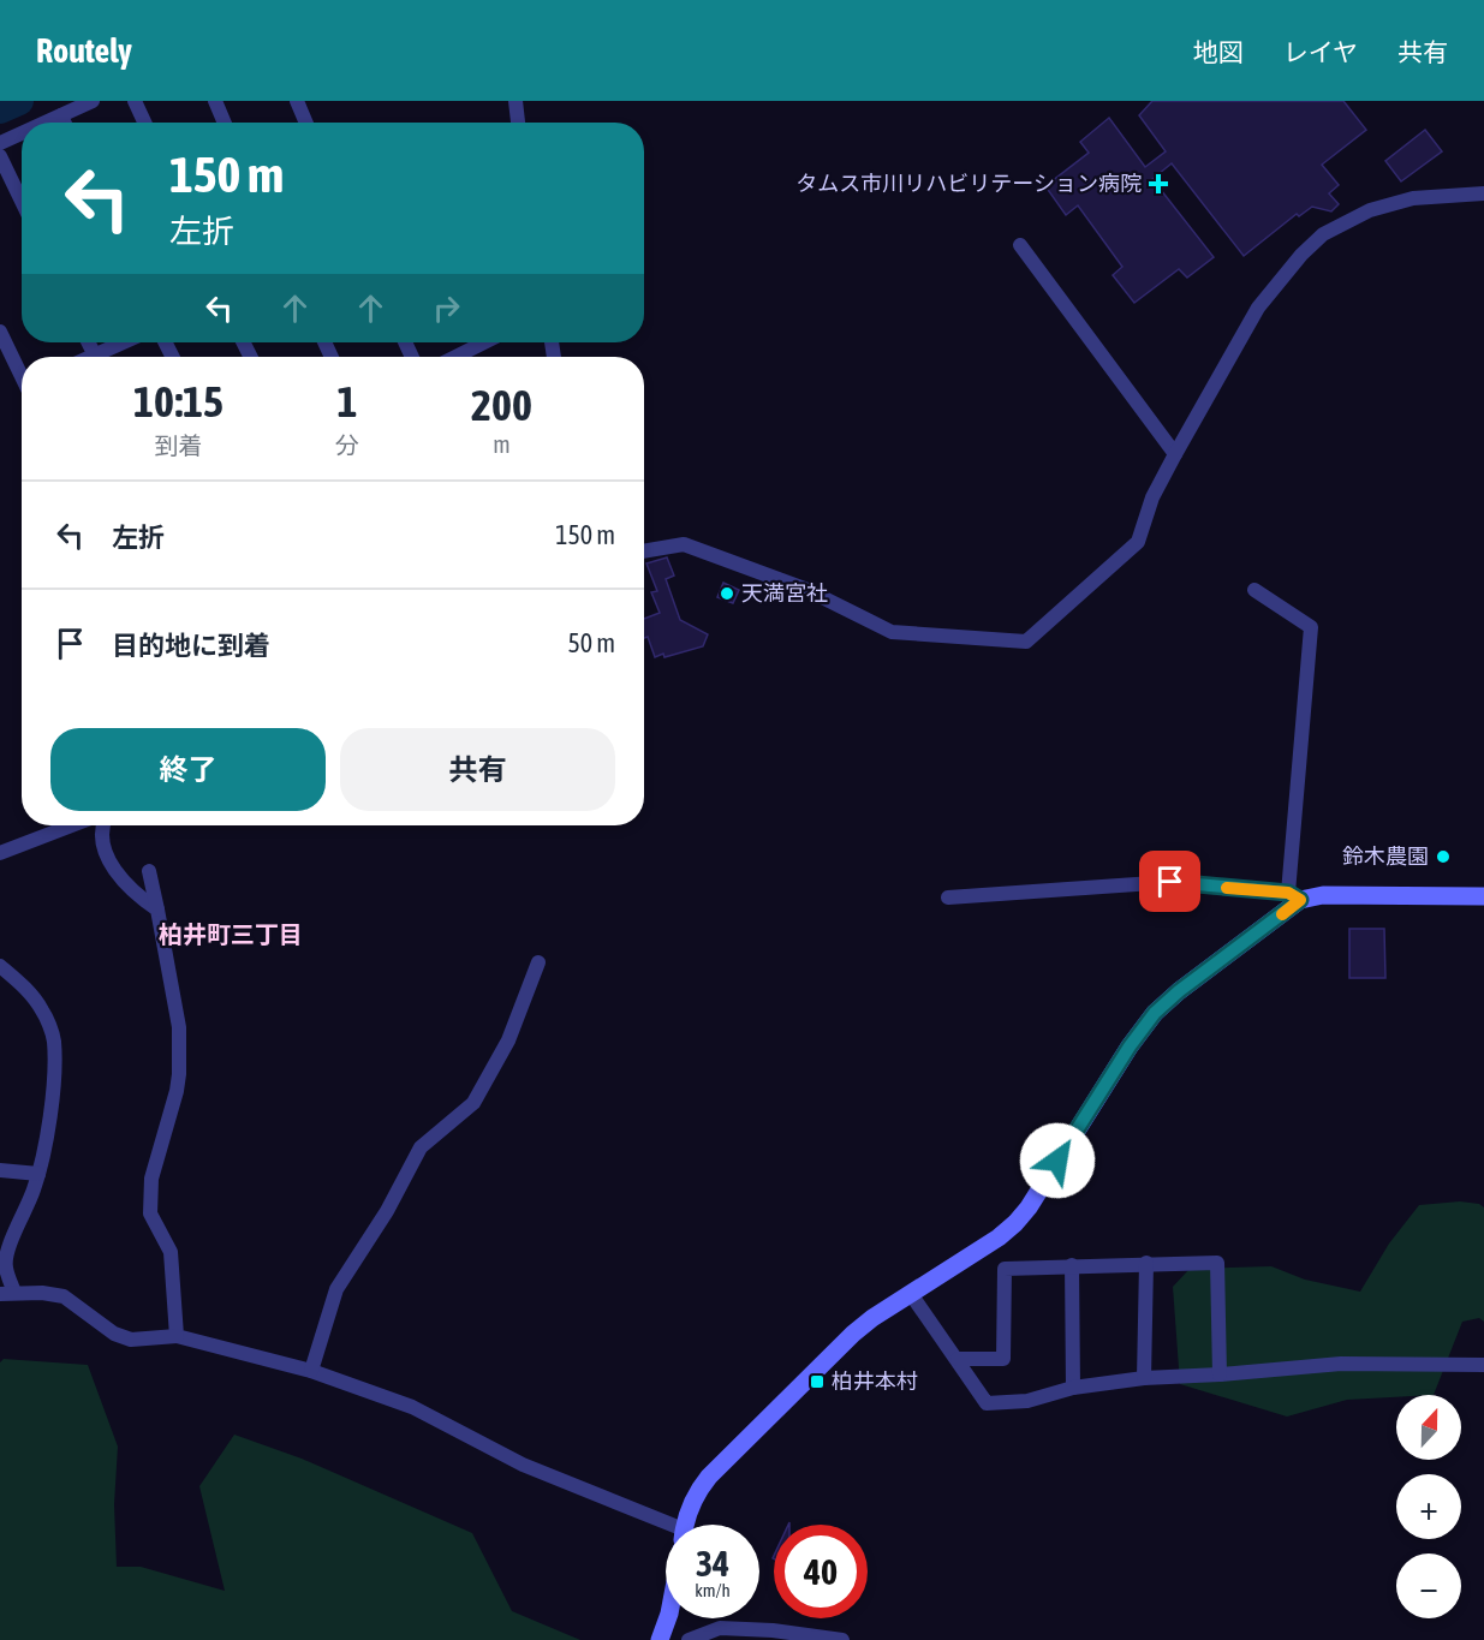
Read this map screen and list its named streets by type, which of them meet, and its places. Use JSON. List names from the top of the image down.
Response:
{
  "districts": ["柏井町三丁目"],
  "places": {
    "health": ["タムス市川リハビリテーション病院"],
    "other": ["天満宮社", "鈴木農園"],
    "transit": ["柏井本村"]
  },
  "north": "top",
  "page": {
    "header": "Routely",
    "nav": ["地図", "レイヤ", "共有"],
    "turn": ["150 m", "左折"],
    "eta": [
      "10:15",
      "到着",
      "1",
      "分",
      "200",
      "m"
    ],
    "list": [
      {
        "name": "左折",
        "value": "150 m"
      },
      {
        "name": "目的地に到着",
        "value": "50 m"
      }
    ],
    "buttons": ["終了", "共有"],
    "map_buttons": ["+", "−"],
    "speed": "34 km/h",
    "limit": "40"
  }
}
